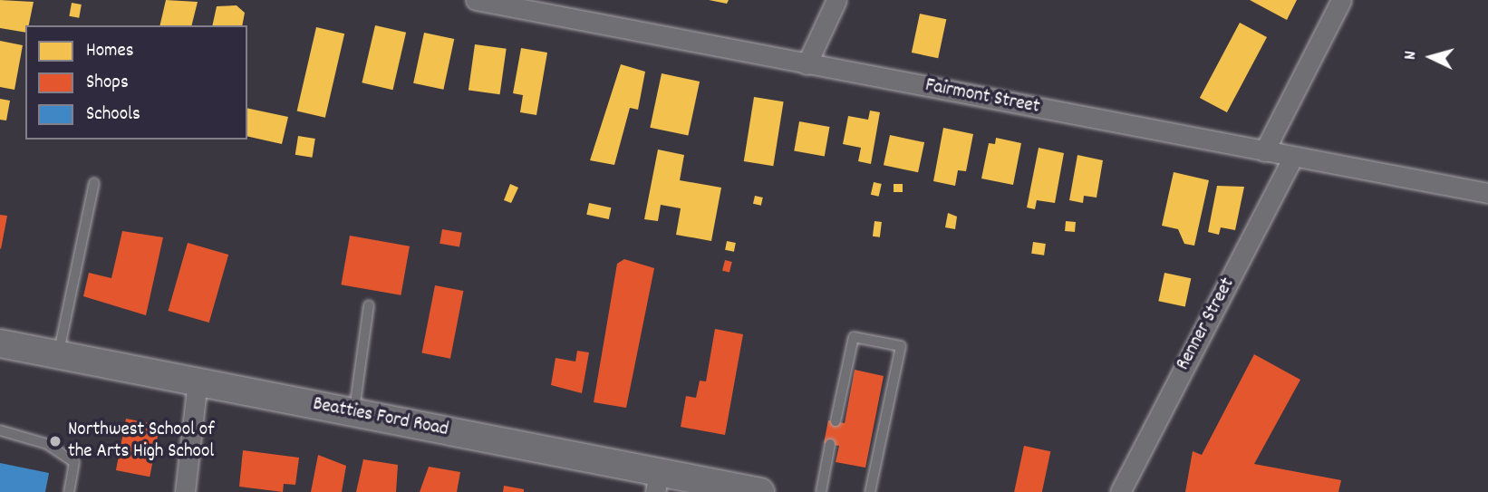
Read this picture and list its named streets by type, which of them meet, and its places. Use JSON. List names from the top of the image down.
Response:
{
  "streets": {
    "main road": ["Beatties Ford Road"],
    "street": ["Fairmont Street", "Renner Street"]
  },
  "crossings": [
    ["Fairmont Street", "Renner Street"]
  ],
  "places": ["Northwest School of the Arts High School"],
  "legend": ["Homes", "Shops", "Schools"],
  "north": "left"
}
